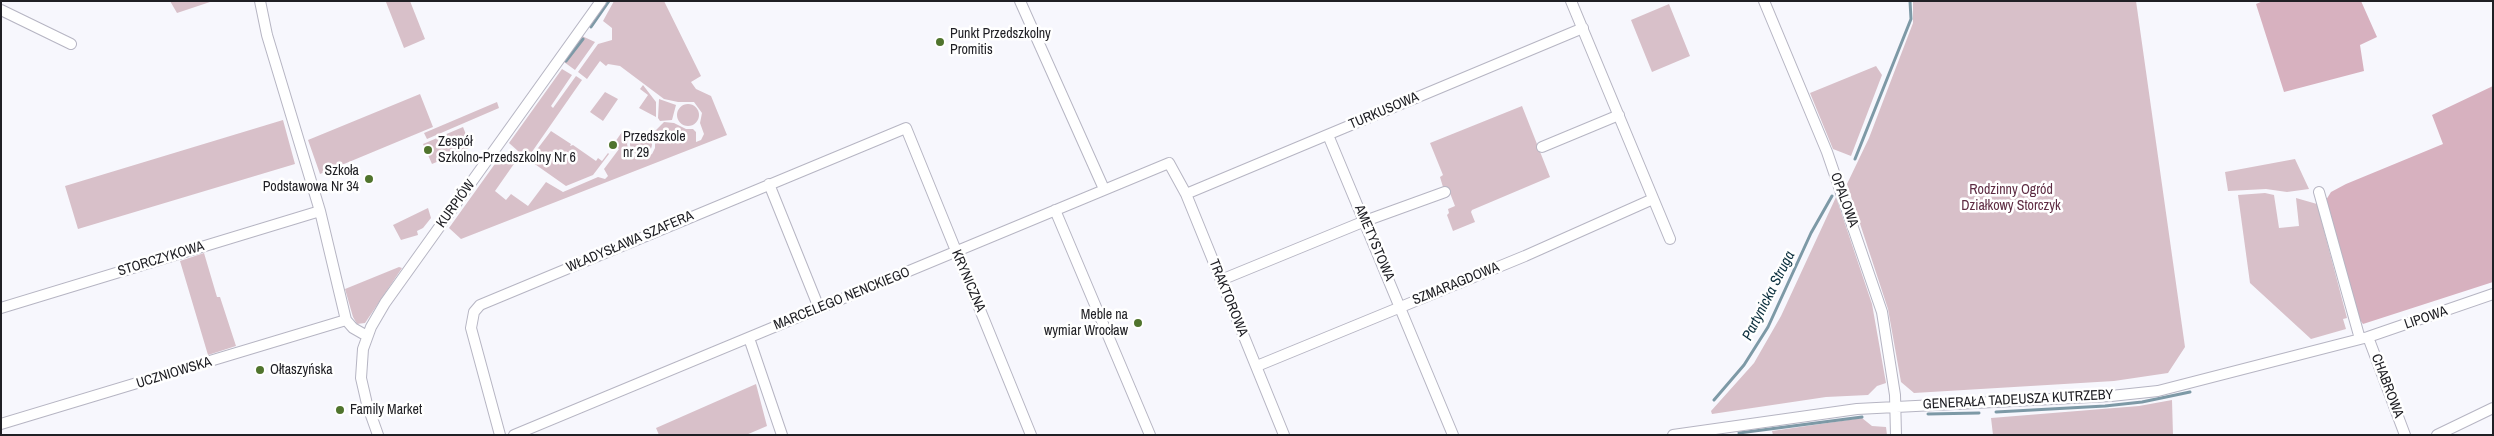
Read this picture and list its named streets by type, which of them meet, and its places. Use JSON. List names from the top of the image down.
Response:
{
  "streets": {
    "street": [
      "TURKUSOWA",
      "OPALOWA",
      "KURPIÓW",
      "WŁADYSŁAWA SZAFERA",
      "AMETYSTOWA",
      "STORCZYKOWA",
      "KRYNICZNA",
      "SZMARAGDOWA",
      "TRAKTOROWA",
      "MARCELEGO NENCKIEGO",
      "LIPOWA",
      "UCZNIOWSKA",
      "CHABROWA",
      "GENERAŁA TADEUSZA KUTRZEBY"
    ]
  },
  "crossings": [
    ["TURKUSOWA", "AMETYSTOWA"],
    ["TURKUSOWA", "TRAKTOROWA"],
    ["OPALOWA", "GENERAŁA TADEUSZA KUTRZEBY"],
    ["WŁADYSŁAWA SZAFERA", "KRYNICZNA"],
    ["AMETYSTOWA", "SZMARAGDOWA"],
    ["KRYNICZNA", "MARCELEGO NENCKIEGO"],
    ["SZMARAGDOWA", "TRAKTOROWA"],
    ["TRAKTOROWA", "MARCELEGO NENCKIEGO"],
    ["LIPOWA", "CHABROWA"],
    ["LIPOWA", "GENERAŁA TADEUSZA KUTRZEBY"],
    ["CHABROWA", "GENERAŁA TADEUSZA KUTRZEBY"]
  ],
  "water": ["Partynicka Struga"],
  "parks": ["Rodzinny Ogród Działkowy Storczyk"],
  "places": [
    "Punkt Przedszkolny Promitis",
    "Przedszkole nr 29",
    "Zespół Szkolno-Przedszkolny Nr 6",
    "Szkoła Podstawowa Nr 34",
    "Meble na wymiar Wrocław",
    "Ołtaszyńska",
    "Family Market"
  ]
}
